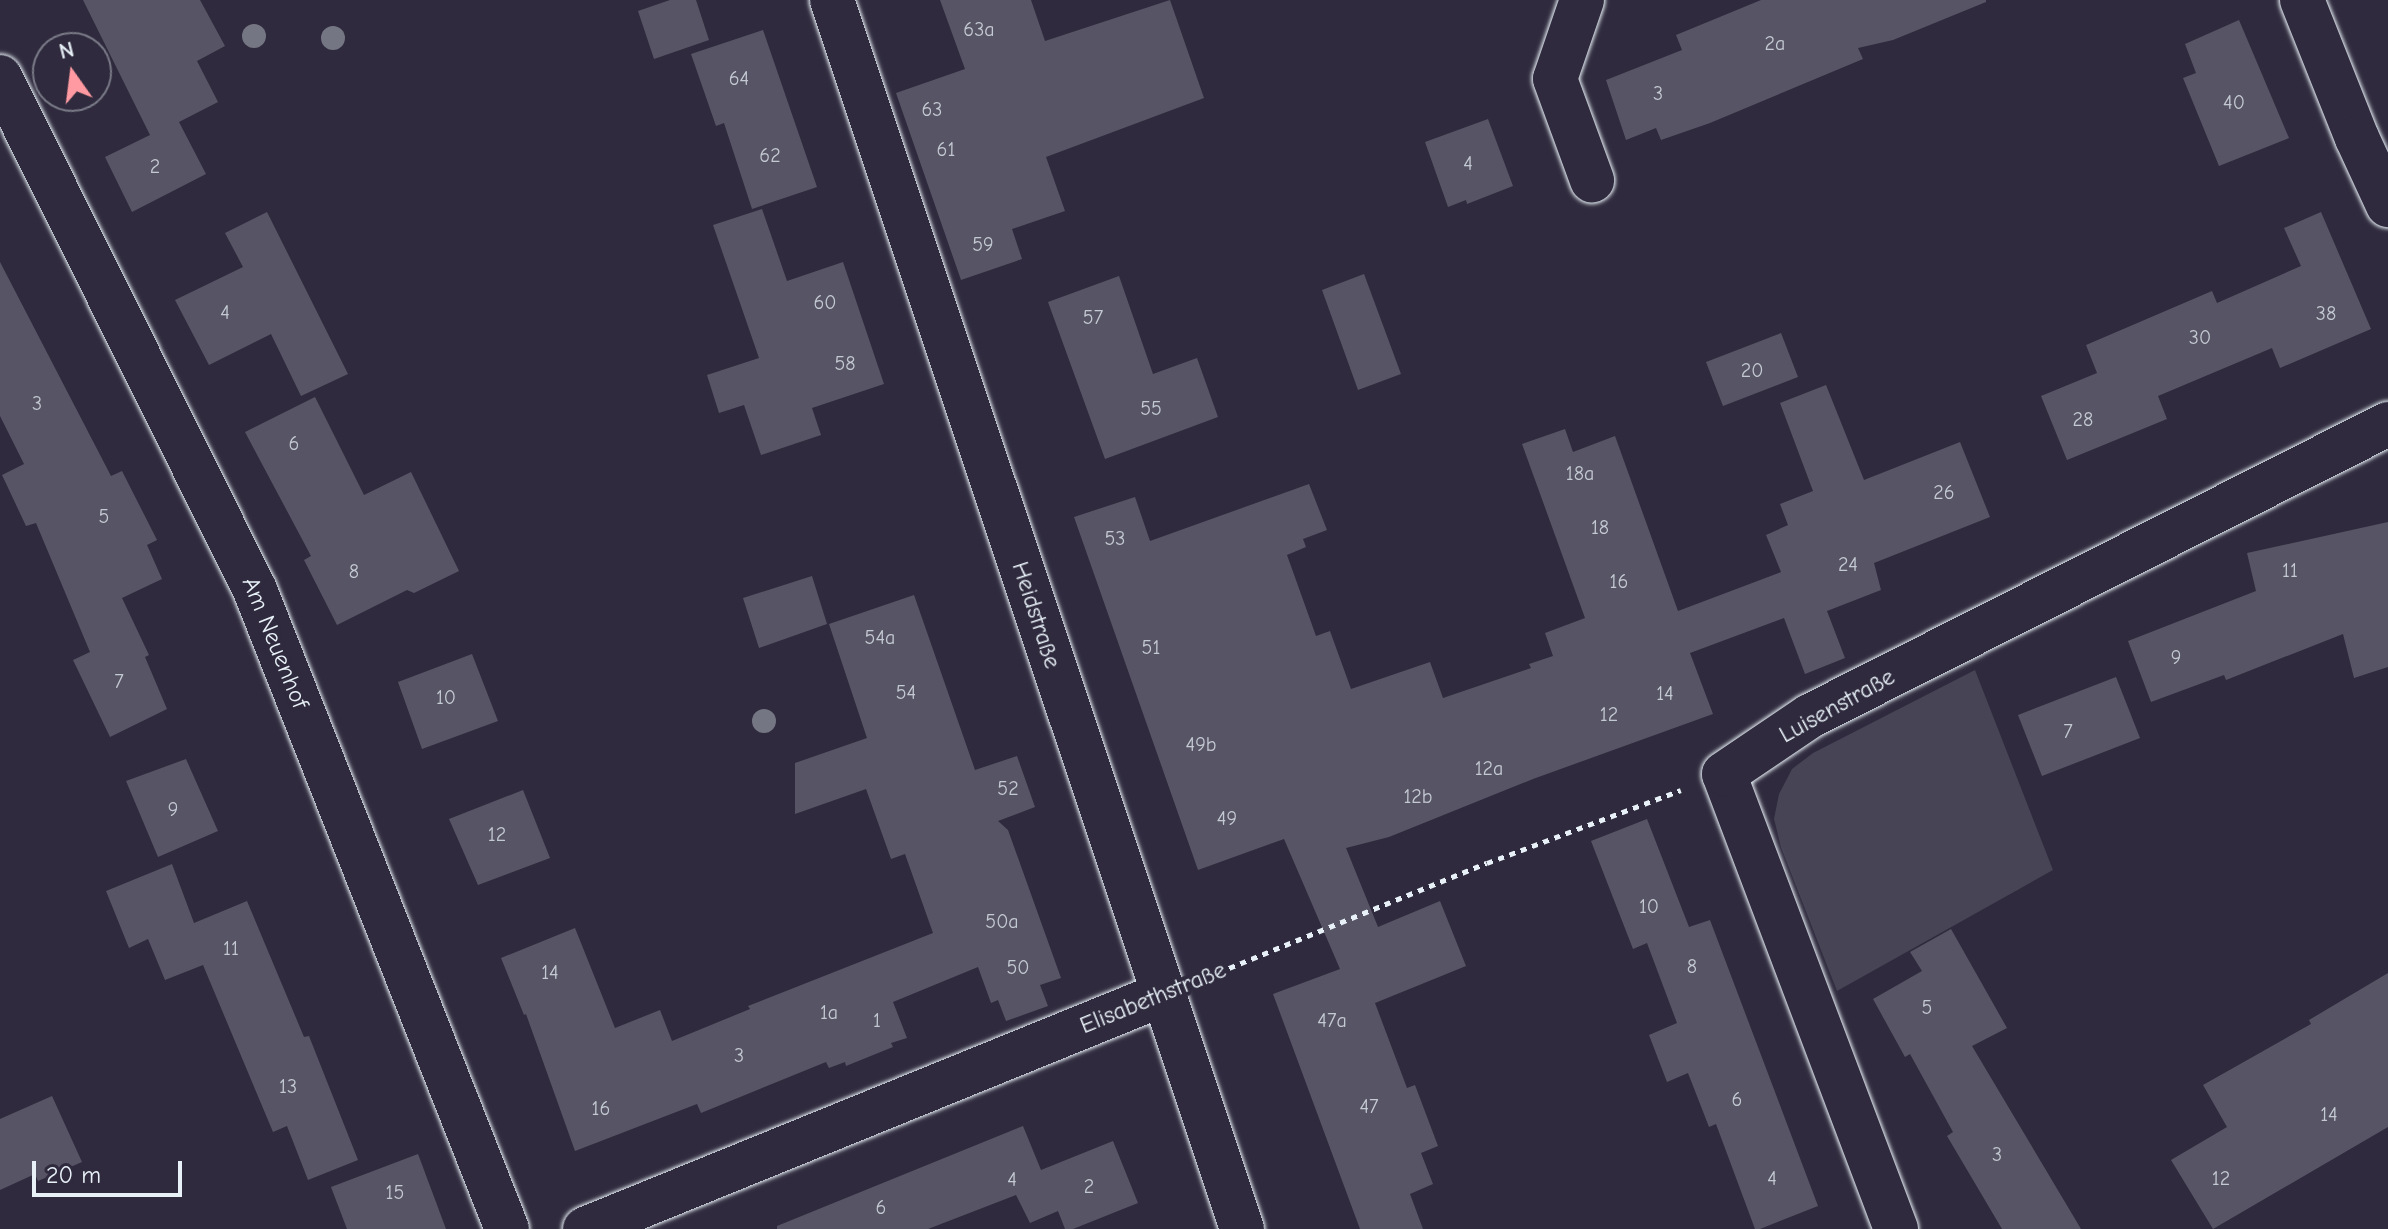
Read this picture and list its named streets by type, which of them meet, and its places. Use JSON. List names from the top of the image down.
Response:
{
  "streets": {
    "street": [
      "Heidstraße",
      "Am Neuenhof",
      "Luisenstraße",
      "Elisabethstraße"
    ]
  },
  "crossings": [
    ["Heidstraße", "Elisabethstraße"],
    ["Luisenstraße", "Elisabethstraße"]
  ],
  "house_numbers": [
    "63a",
    "2a",
    "64",
    "3",
    "40",
    "63",
    "61",
    "62",
    "4",
    "2",
    "59",
    "60",
    "4",
    "38",
    "57",
    "30",
    "58",
    "20",
    "3",
    "55",
    "28",
    "6",
    "18a",
    "26",
    "5",
    "18",
    "53",
    "24",
    "11",
    "8",
    "16",
    "54a",
    "51",
    "9",
    "7",
    "54",
    "14",
    "10",
    "12",
    "7",
    "49b",
    "12a",
    "52",
    "12b",
    "9",
    "49",
    "12",
    "10",
    "50a",
    "11",
    "8",
    "50",
    "14",
    "5",
    "1a",
    "1",
    "47a",
    "3",
    "13",
    "6",
    "47",
    "16",
    "14",
    "3",
    "4",
    "12",
    "4",
    "2",
    "15",
    "6"
  ],
  "scale_bar": "20 m",
  "north": "top"
}
